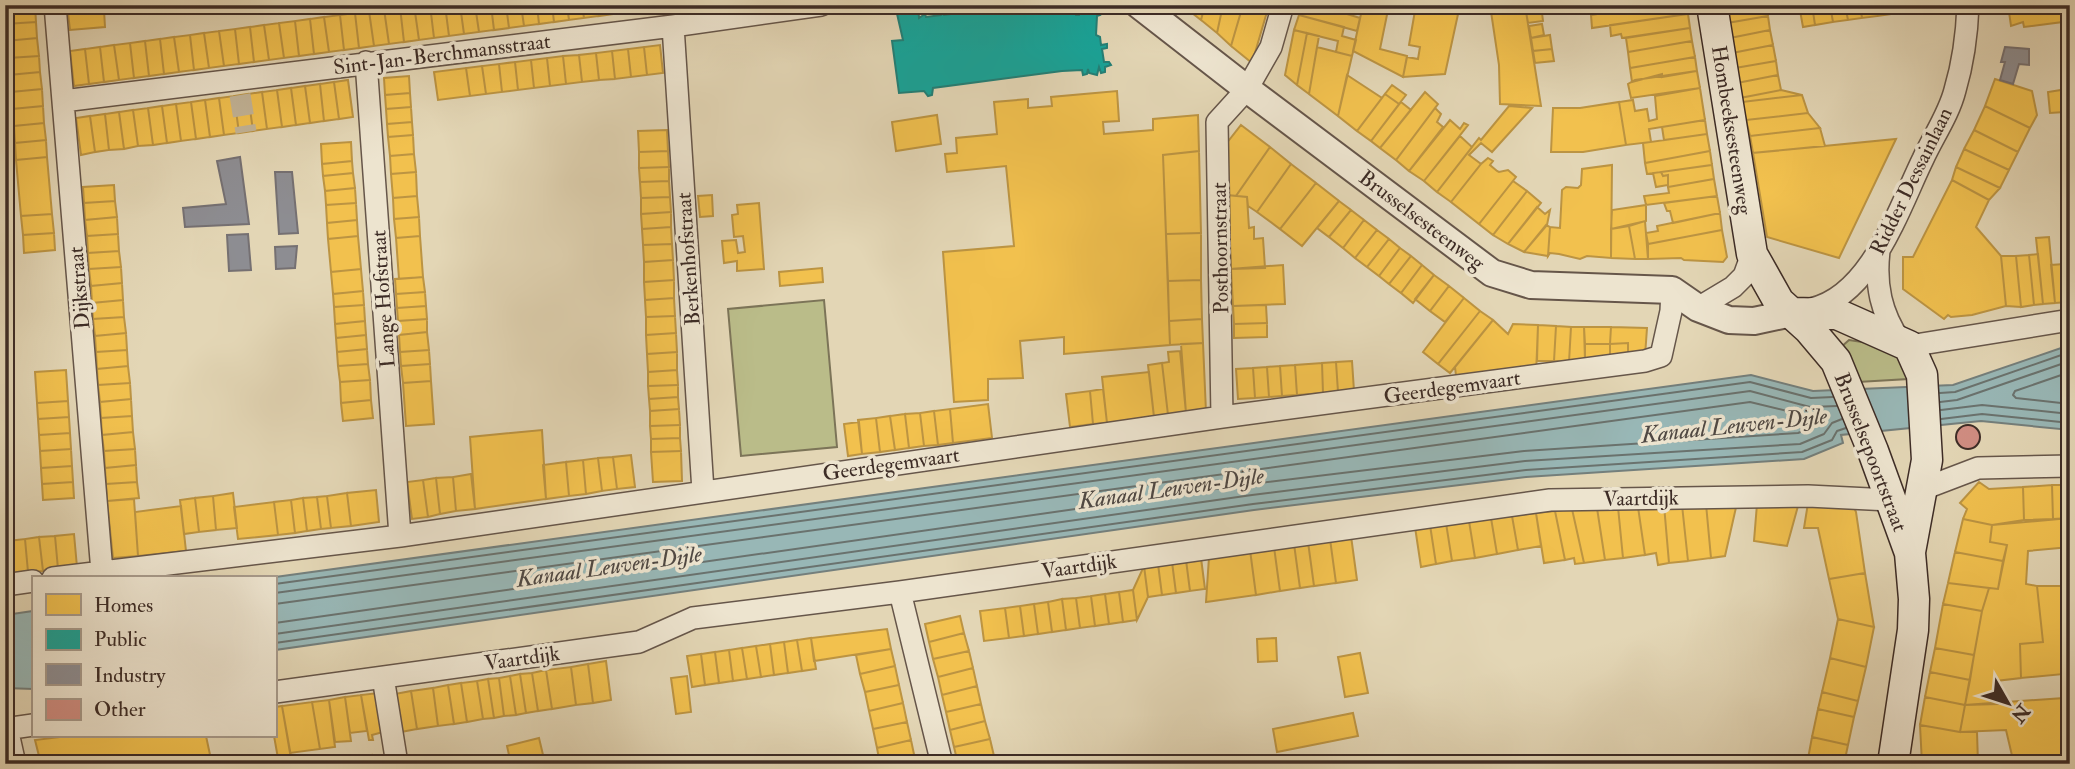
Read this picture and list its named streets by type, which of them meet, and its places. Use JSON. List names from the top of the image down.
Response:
{
  "streets": {
    "main road": ["Hombeeksesteenweg", "Brusselsepoortstraat"],
    "street": [
      "Sint-Jan-Berchmansstraat",
      "Ridder Dessainlaan",
      "Brusselsesteenweg",
      "Posthoornstraat",
      "Berkenhofstraat",
      "Dijkstraat",
      "Lange Hofstraat",
      "Geerdegemvaart",
      "Vaartdijk"
    ]
  },
  "crossings": [
    ["Sint-Jan-Berchmansstraat", "Berkenhofstraat"],
    ["Sint-Jan-Berchmansstraat", "Dijkstraat"],
    ["Sint-Jan-Berchmansstraat", "Lange Hofstraat"],
    ["Hombeeksesteenweg", "Ridder Dessainlaan"],
    ["Hombeeksesteenweg", "Brusselsepoortstraat"],
    ["Ridder Dessainlaan", "Brusselsepoortstraat"],
    ["Brusselsesteenweg", "Posthoornstraat"],
    ["Brusselsesteenweg", "Geerdegemvaart"],
    ["Posthoornstraat", "Geerdegemvaart"],
    ["Berkenhofstraat", "Geerdegemvaart"],
    ["Dijkstraat", "Geerdegemvaart"],
    ["Lange Hofstraat", "Geerdegemvaart"],
    ["Brusselsepoortstraat", "Vaartdijk"]
  ],
  "water": ["Kanaal Leuven-Dijle"],
  "legend": [
    "Homes",
    "Public",
    "Industry",
    "Other"
  ],
  "north": "bottom right"
}
